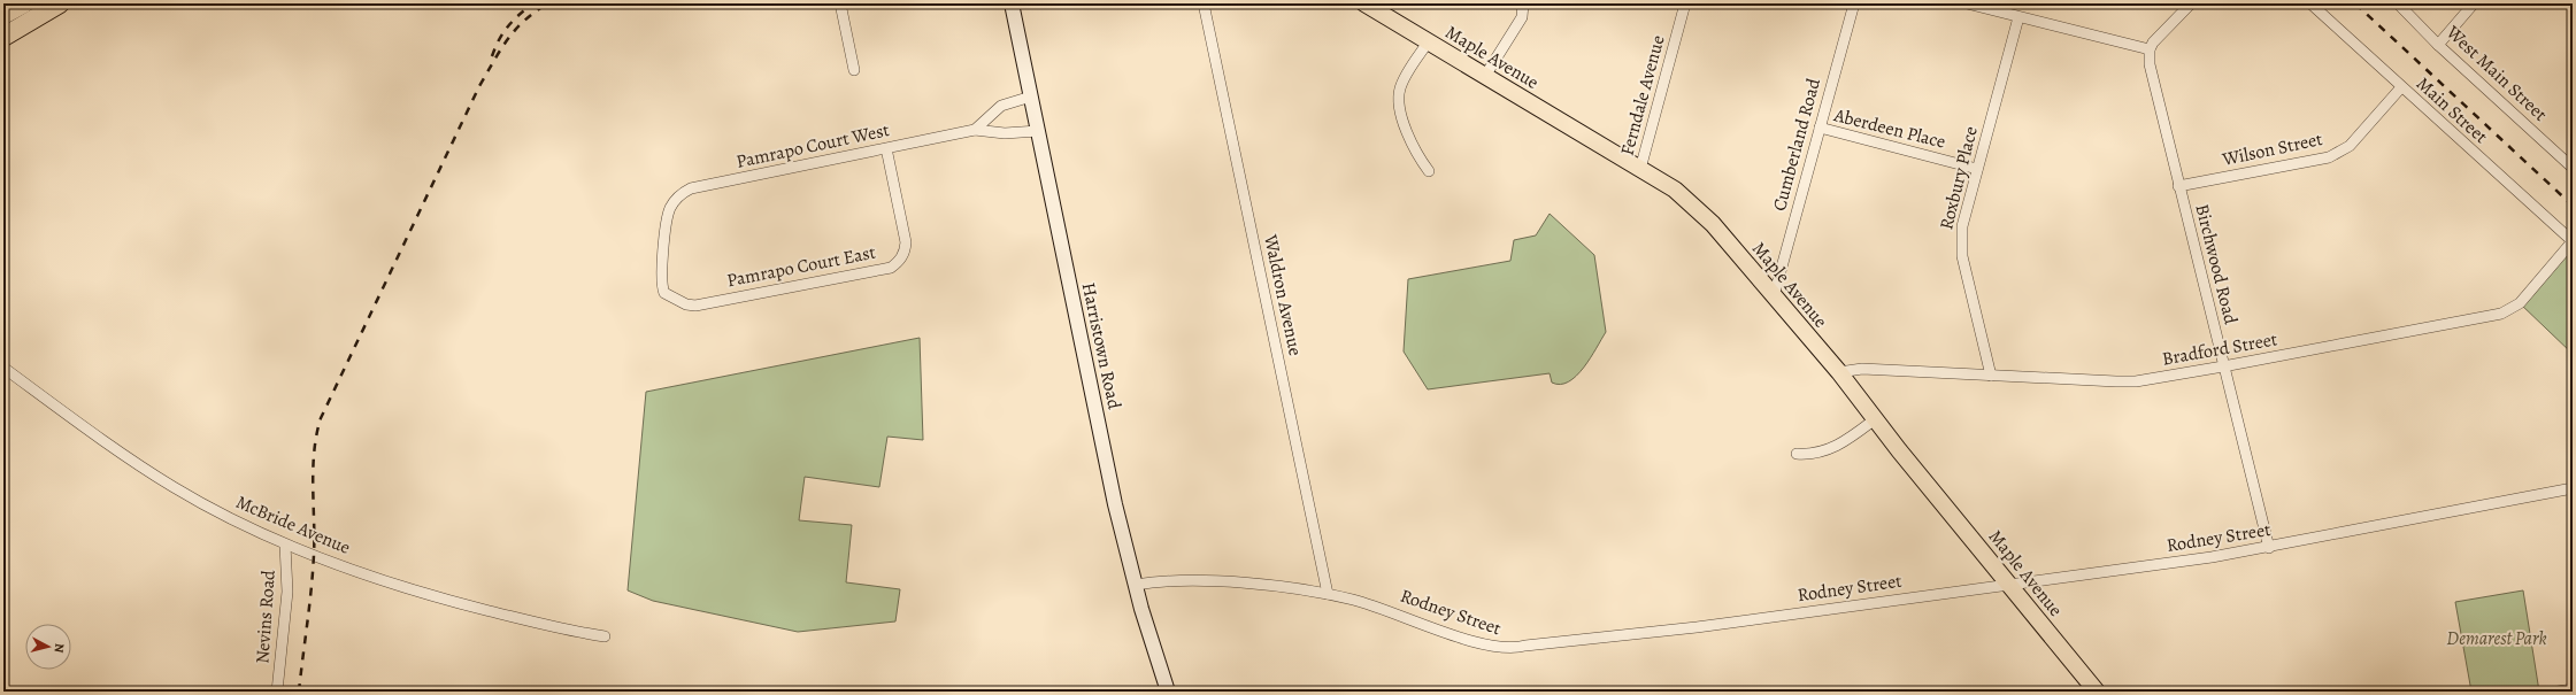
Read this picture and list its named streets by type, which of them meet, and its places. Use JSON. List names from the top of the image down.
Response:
{
  "streets": {
    "main road": ["Maple Avenue"],
    "street": [
      "West Main Street",
      "Ferndale Avenue",
      "Main Street",
      "Aberdeen Place",
      "Cumberland Road",
      "Pamrapo Court West",
      "Wilson Street",
      "Roxbury Place",
      "Birchwood Road",
      "Pamrapo Court East",
      "Waldron Avenue",
      "Harristown Road",
      "Bradford Street",
      "McBride Avenue",
      "Rodney Street",
      "Nevins Road"
    ]
  },
  "crossings": [
    ["Maple Avenue", "Ferndale Avenue"],
    ["Maple Avenue", "Cumberland Road"],
    ["Maple Avenue", "Bradford Street"],
    ["Maple Avenue", "Rodney Street"],
    ["Main Street", "Wilson Street"],
    ["Main Street", "Bradford Street"],
    ["Aberdeen Place", "Cumberland Road"],
    ["Aberdeen Place", "Roxbury Place"],
    ["Pamrapo Court West", "Pamrapo Court East"],
    ["Wilson Street", "Birchwood Road"],
    ["Roxbury Place", "Bradford Street"],
    ["Birchwood Road", "Bradford Street"],
    ["Birchwood Road", "Rodney Street"],
    ["Waldron Avenue", "Rodney Street"],
    ["Harristown Road", "Rodney Street"],
    ["McBride Avenue", "Nevins Road"]
  ],
  "parks": ["Demarest Park"],
  "north": "right"
}
